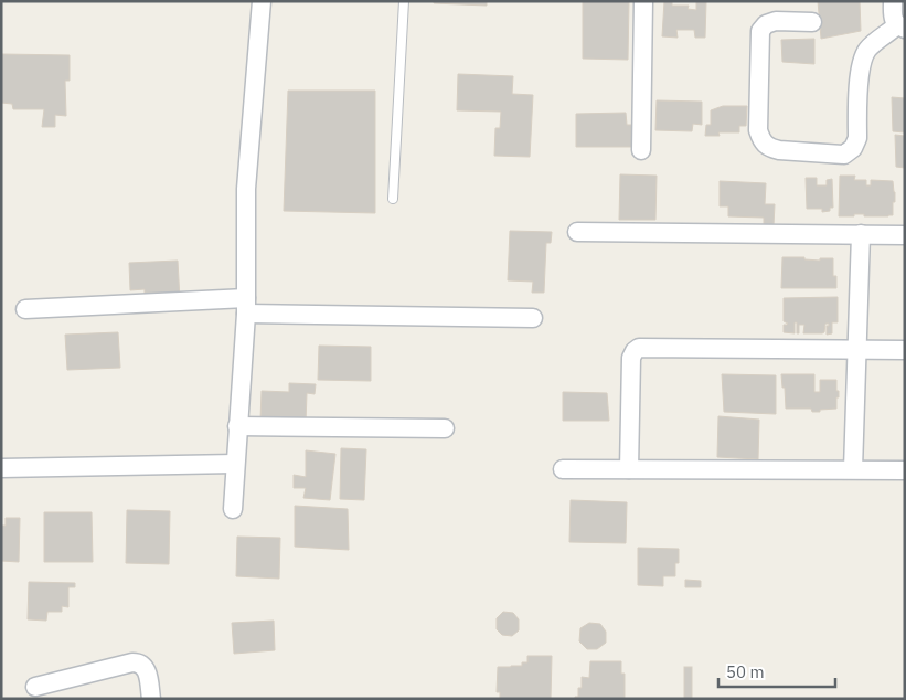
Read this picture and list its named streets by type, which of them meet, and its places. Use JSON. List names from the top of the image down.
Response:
{
  "scale_bar": "50 m"
}
